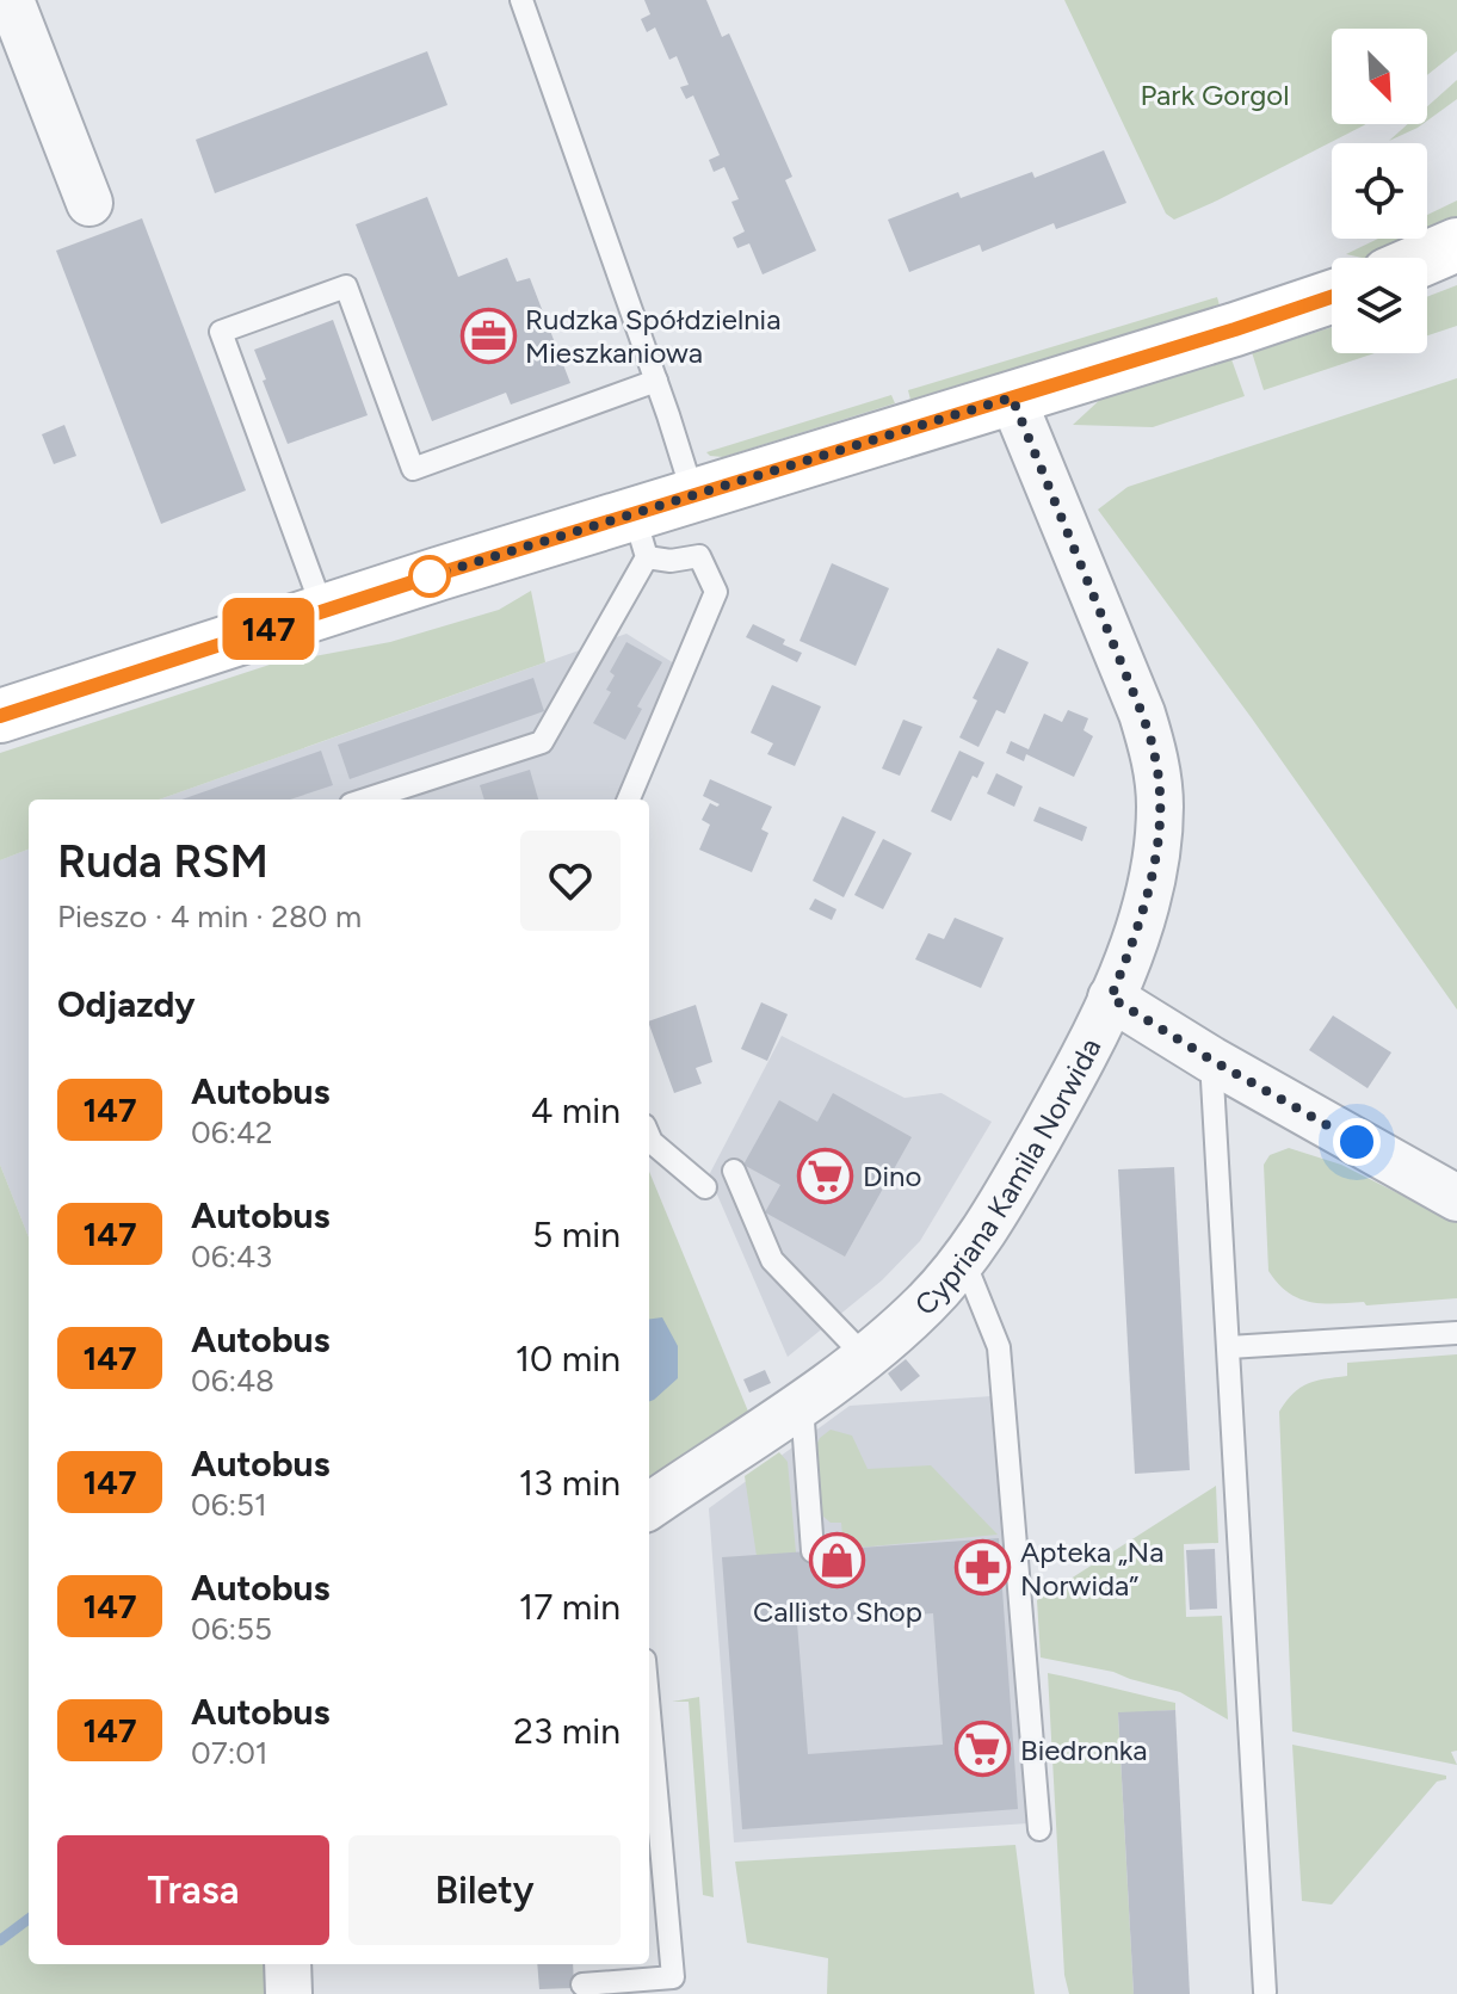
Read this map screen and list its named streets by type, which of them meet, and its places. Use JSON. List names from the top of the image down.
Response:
{
  "streets": {
    "street": ["Cypriana Kamila Norwida"]
  },
  "parks": ["Park Gorgol"],
  "places": {
    "office": ["Rudzka Spółdzielnia Mieszkaniowa"],
    "supermarket": ["Dino", "Biedronka"],
    "shop": ["Callisto Shop"],
    "pharmacy": ["Apteka „Na Norwida”"]
  },
  "lines": ["bus line 147"],
  "north": "bottom right",
  "page": {
    "on_map": "147",
    "heading": [
      ["Ruda RSM", "Pieszo · 4 min · 280 m"],
      "Odjazdy"
    ],
    "list": [
      {
        "mark": "147",
        "name": "Autobus",
        "note": "06:42",
        "value": "4 min"
      },
      {
        "mark": "147",
        "name": "Autobus",
        "note": "06:43",
        "value": "5 min"
      },
      {
        "mark": "147",
        "name": "Autobus",
        "note": "06:48",
        "value": "10 min"
      },
      {
        "mark": "147",
        "name": "Autobus",
        "note": "06:51",
        "value": "13 min"
      },
      {
        "mark": "147",
        "name": "Autobus",
        "note": "06:55",
        "value": "17 min"
      },
      {
        "mark": "147",
        "name": "Autobus",
        "note": "07:01",
        "value": "23 min"
      }
    ],
    "buttons": ["Trasa", "Bilety"]
  }
}
